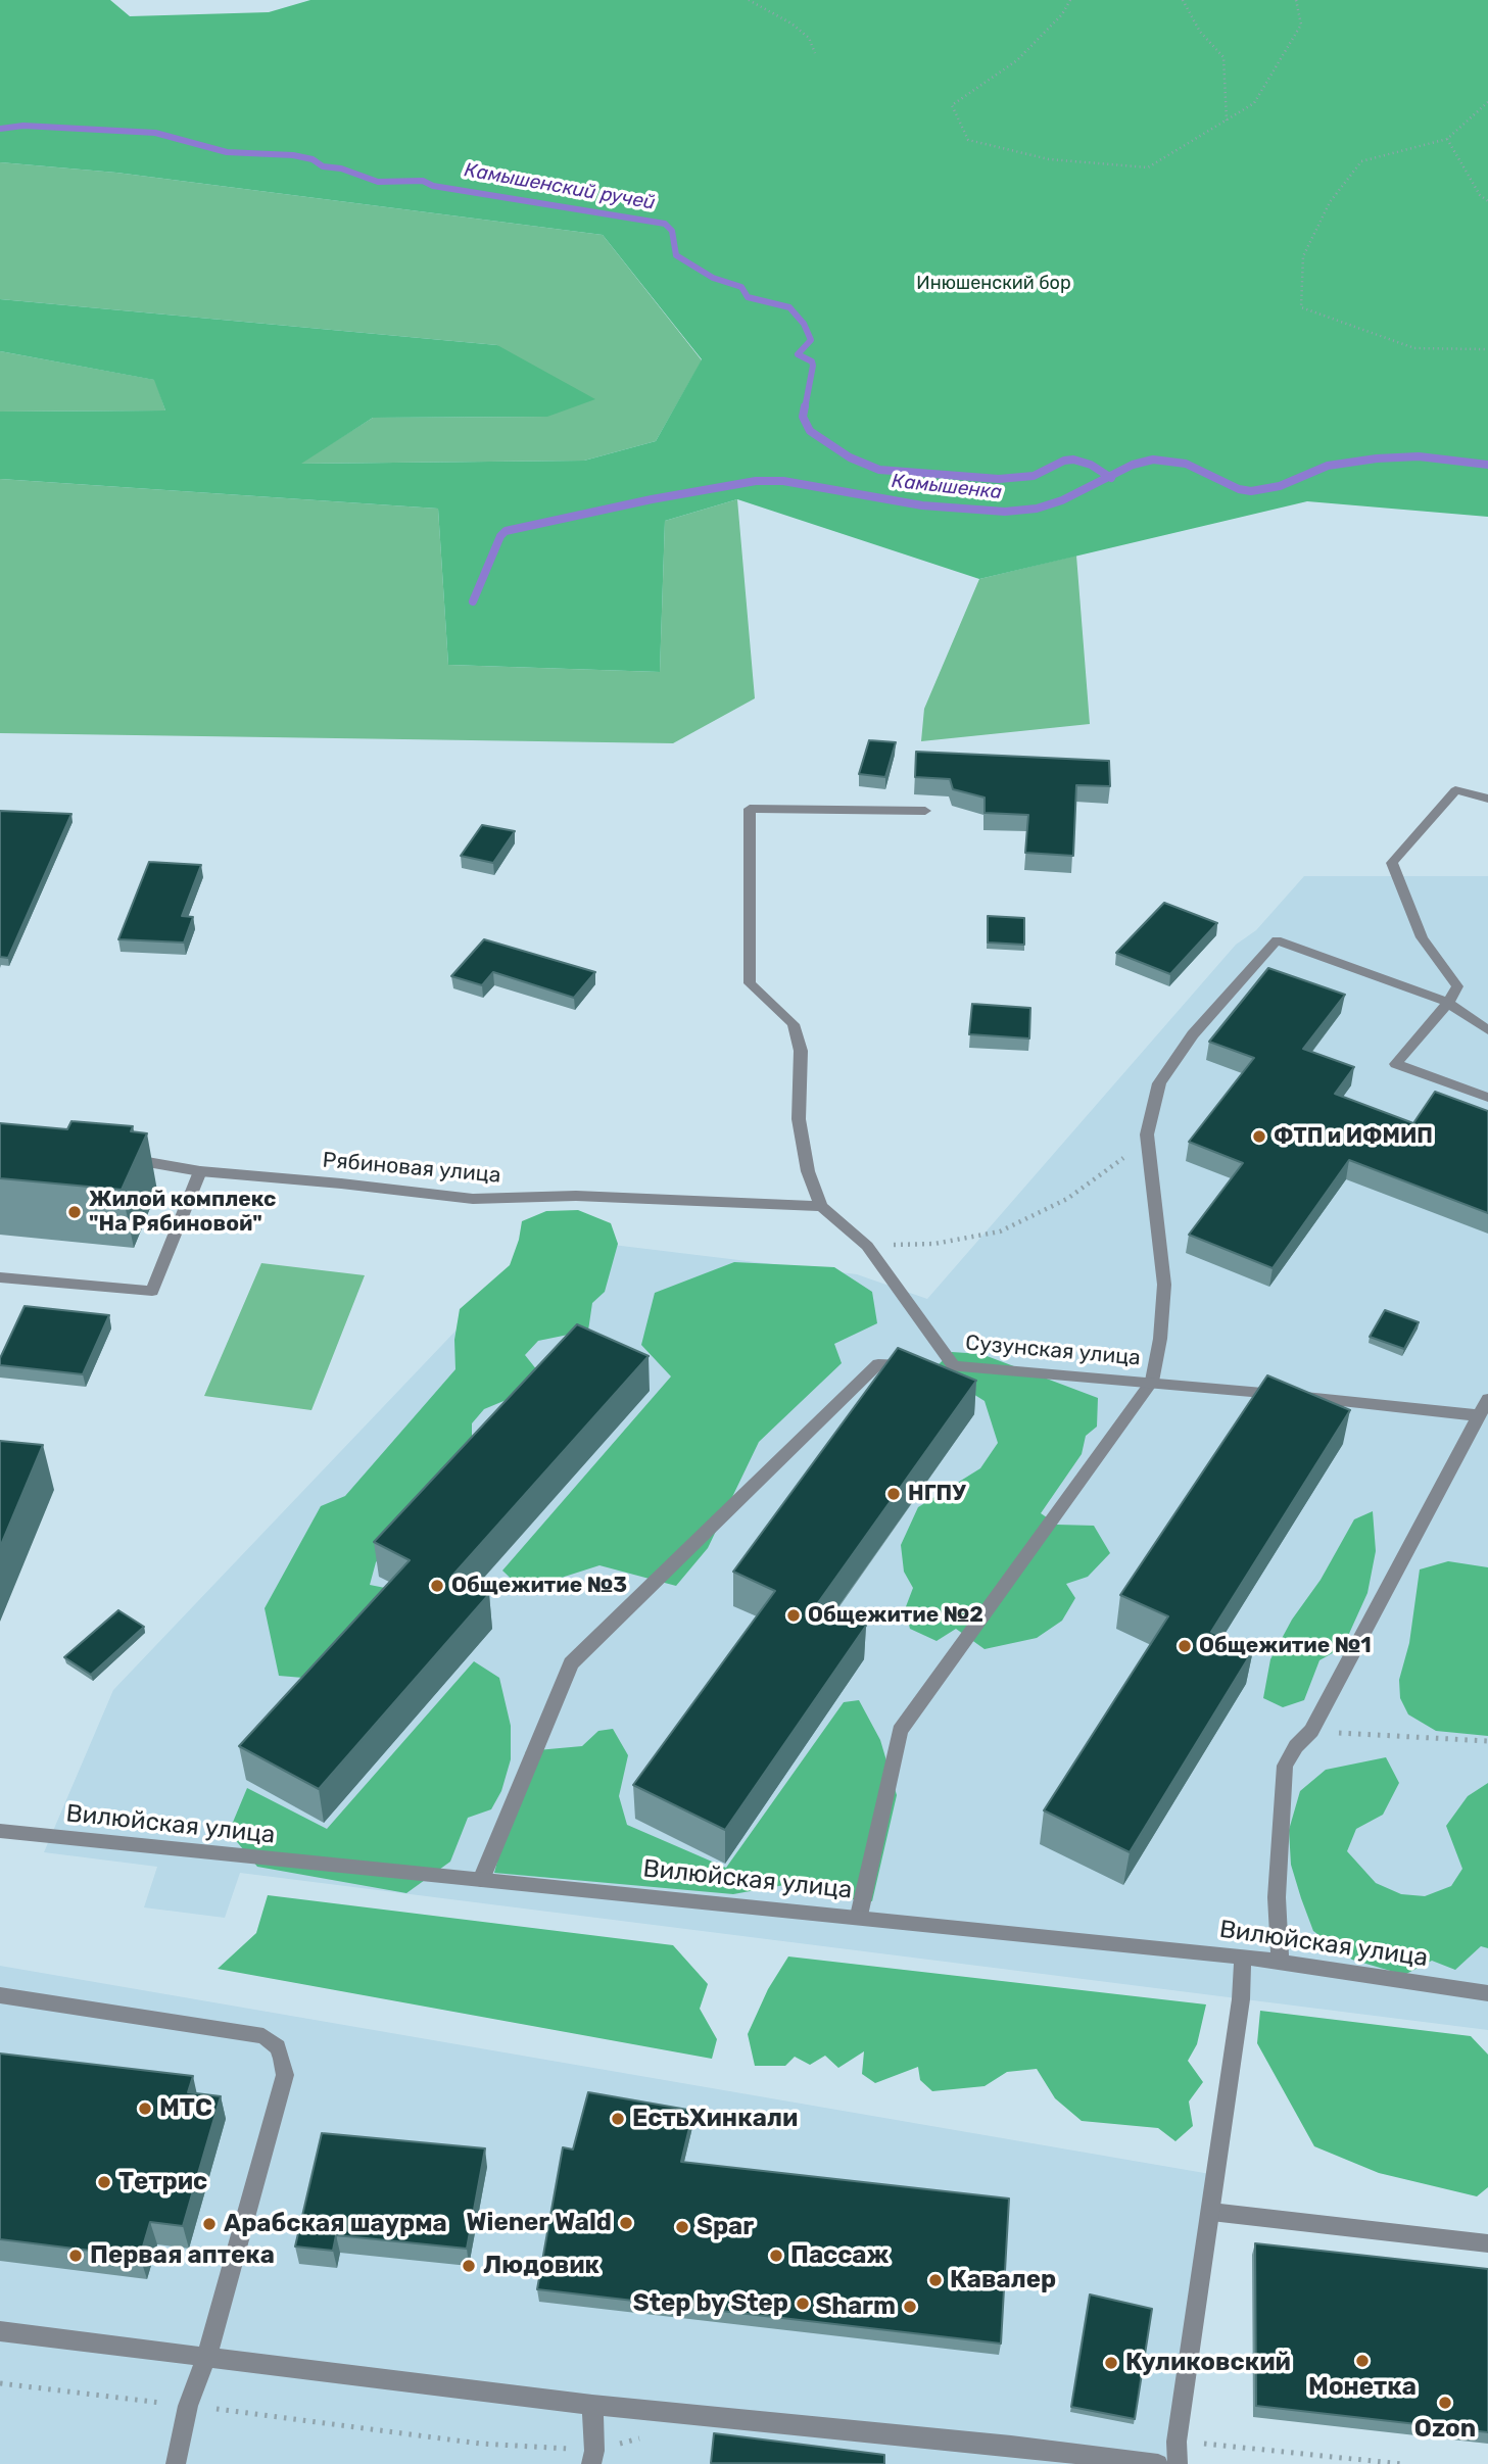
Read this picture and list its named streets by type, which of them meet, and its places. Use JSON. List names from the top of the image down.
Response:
{
  "streets": {
    "street": ["Рябиновая улица", "Сузунская улица", "Вилюйская улица"]
  },
  "crossings": [
    ["Рябиновая улица", "Сузунская улица"]
  ],
  "water": ["Камышенский ручей", "Камышенка"],
  "parks": ["Инюшенский бор"],
  "places": [
    "ФТП и ИФМИП",
    "Жилой комплекс \"На Рябиновой\"",
    "НГПУ",
    "Общежитие №3",
    "Общежитие №2",
    "Общежитие №1",
    "МТС",
    "ЕстьХинкали",
    "Тетрис",
    "Wiener Wald",
    "Арабская шаурма",
    "Spar",
    "Первая аптека",
    "Пассаж",
    "Людовик",
    "Кавалер",
    "Step by Step",
    "Sharm",
    "Монетка",
    "Куликовский",
    "Ozon"
  ]
}
